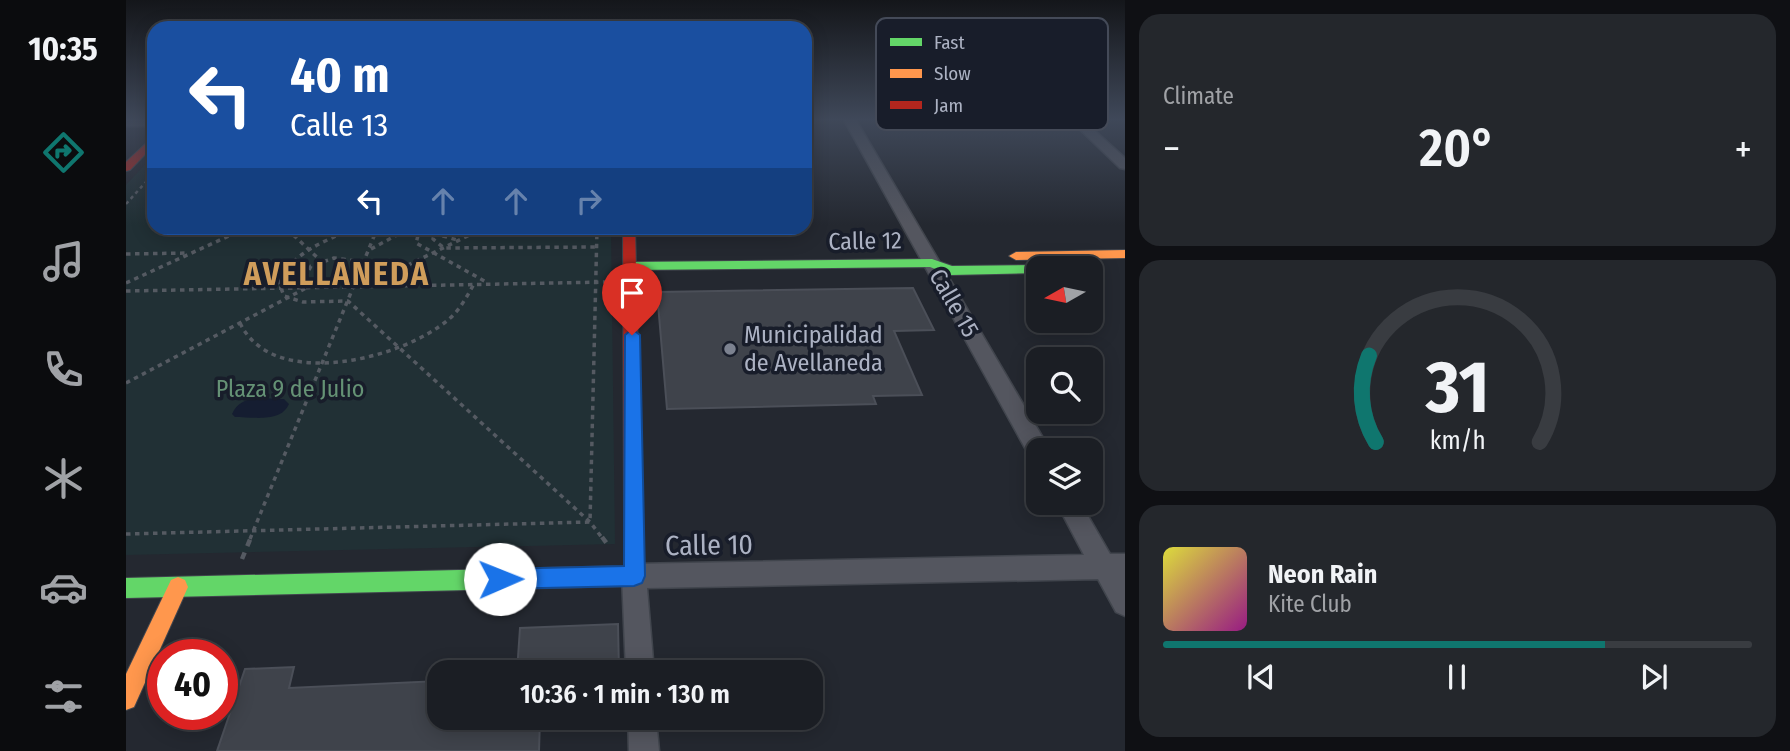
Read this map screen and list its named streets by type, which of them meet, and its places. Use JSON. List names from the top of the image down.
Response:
{
  "streets": {
    "street": ["Calle 12", "Calle 15", "Calle 10"]
  },
  "crossings": [
    ["Calle 12", "Calle 15"]
  ],
  "districts": ["AVELLANEDA"],
  "parks": ["Plaza 9 de Julio"],
  "places": ["Municipalidad de Avellaneda"],
  "legend": ["Fast", "Slow", "Jam"],
  "north": "left",
  "page": {
    "tabs": "10:35",
    "tile": "Climate",
    "turn": ["40 m", "Calle 13"],
    "heat": ["−", "20°", "+"],
    "song": ["Neon Rain", "Kite Club"],
    "limit": "40",
    "trip": "10:36 · 1 min · 130 m",
    "gauge": ["31", "km/h"]
  }
}
